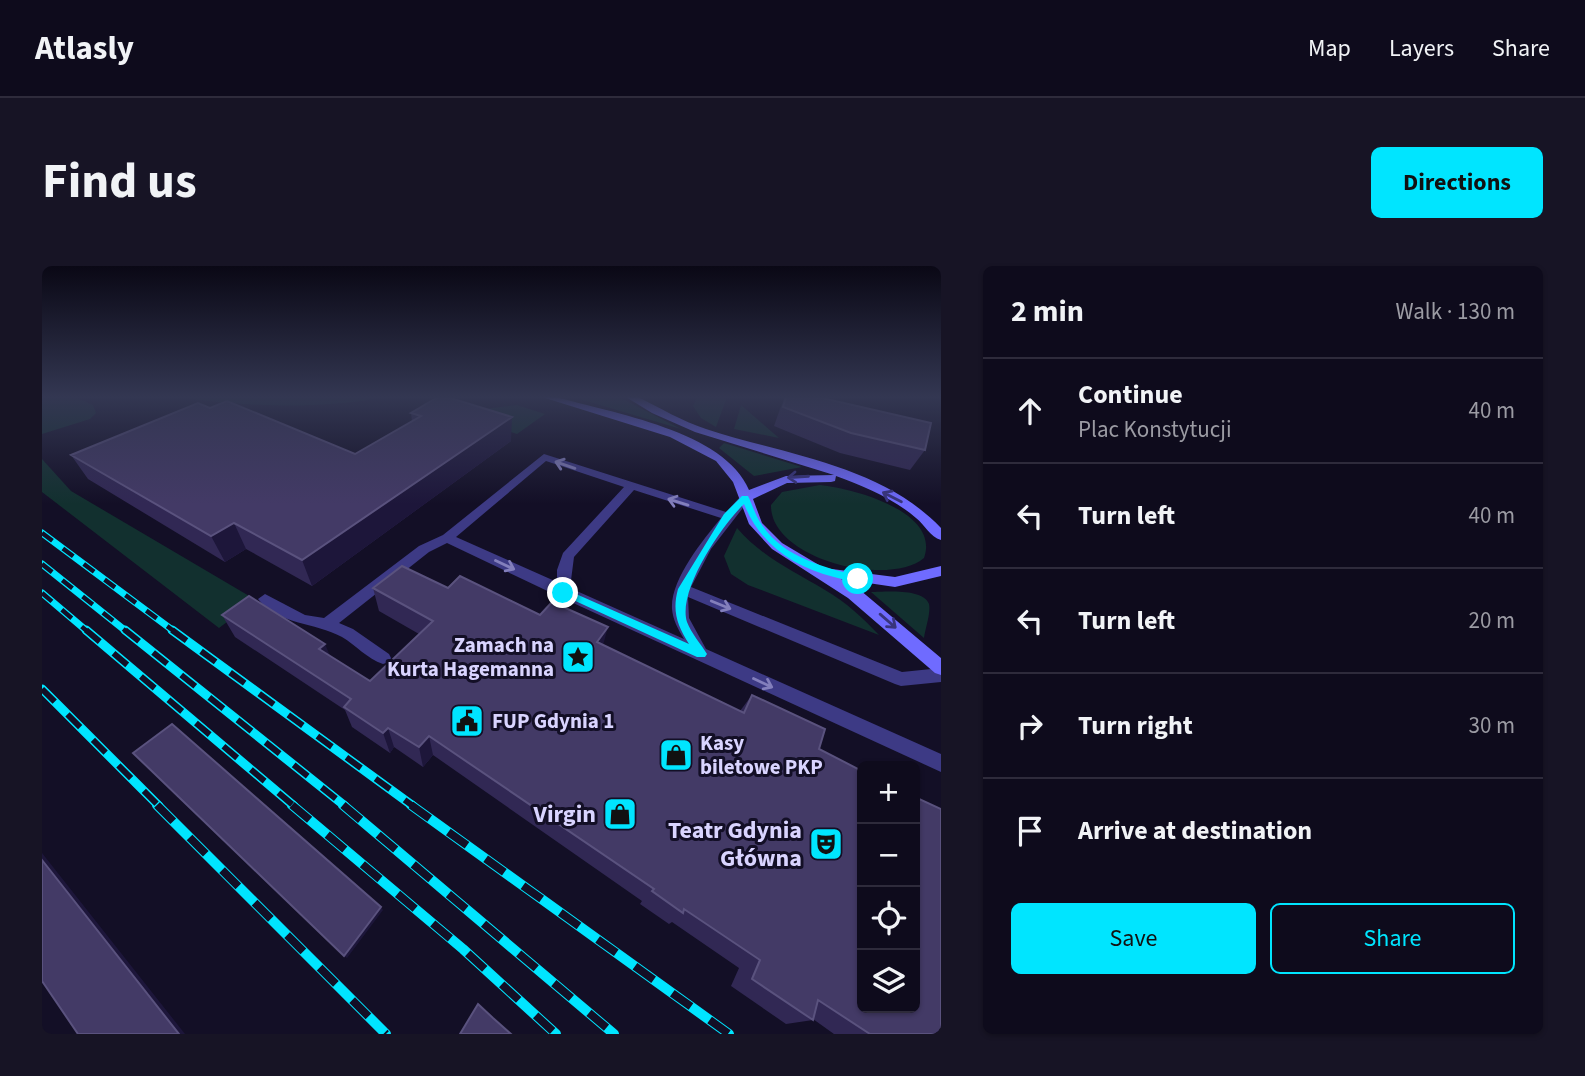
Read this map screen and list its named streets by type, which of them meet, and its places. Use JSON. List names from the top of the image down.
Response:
{
  "places": {
    "place": ["Zamach na Kurta Hagemanna"],
    "public building": ["FUP Gdynia 1"],
    "shop": ["Kasy biletowe PKP", "Virgin"],
    "theatre": ["Teatr Gdynia Główna"]
  },
  "page": {
    "header": "Atlasly",
    "nav": ["Map", "Layers", "Share"],
    "title": "Find us",
    "buttons": [
      "Directions",
      ["Save", "Share"]
    ],
    "heading": ["2 min", "Walk · 130 m"],
    "list": [
      ["Continue", "Plac Konstytucji", "40 m"],
      ["Turn left", "40 m"],
      ["Turn left", "20 m"],
      ["Turn right", "30 m"],
      "Arrive at destination"
    ],
    "map_buttons": ["+", "−"]
  }
}
